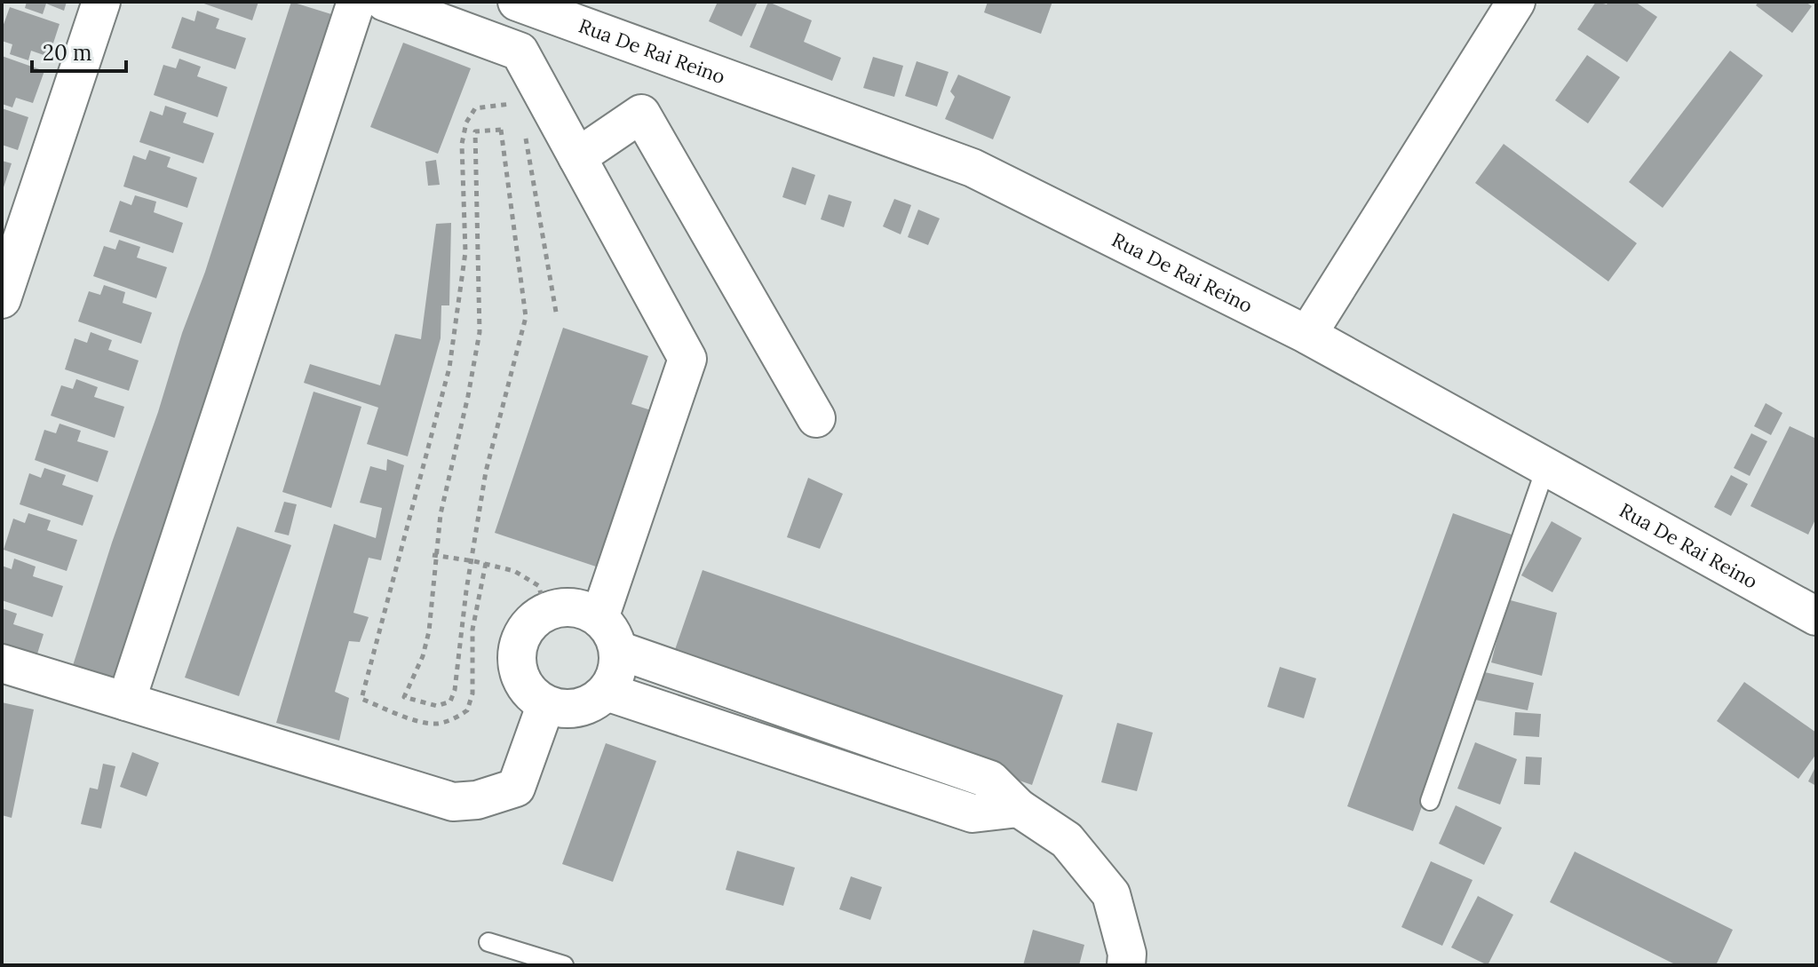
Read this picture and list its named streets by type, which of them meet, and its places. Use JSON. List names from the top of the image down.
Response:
{
  "streets": {
    "street": ["Rua De Rai Reino"]
  },
  "scale_bar": "20 m"
}
